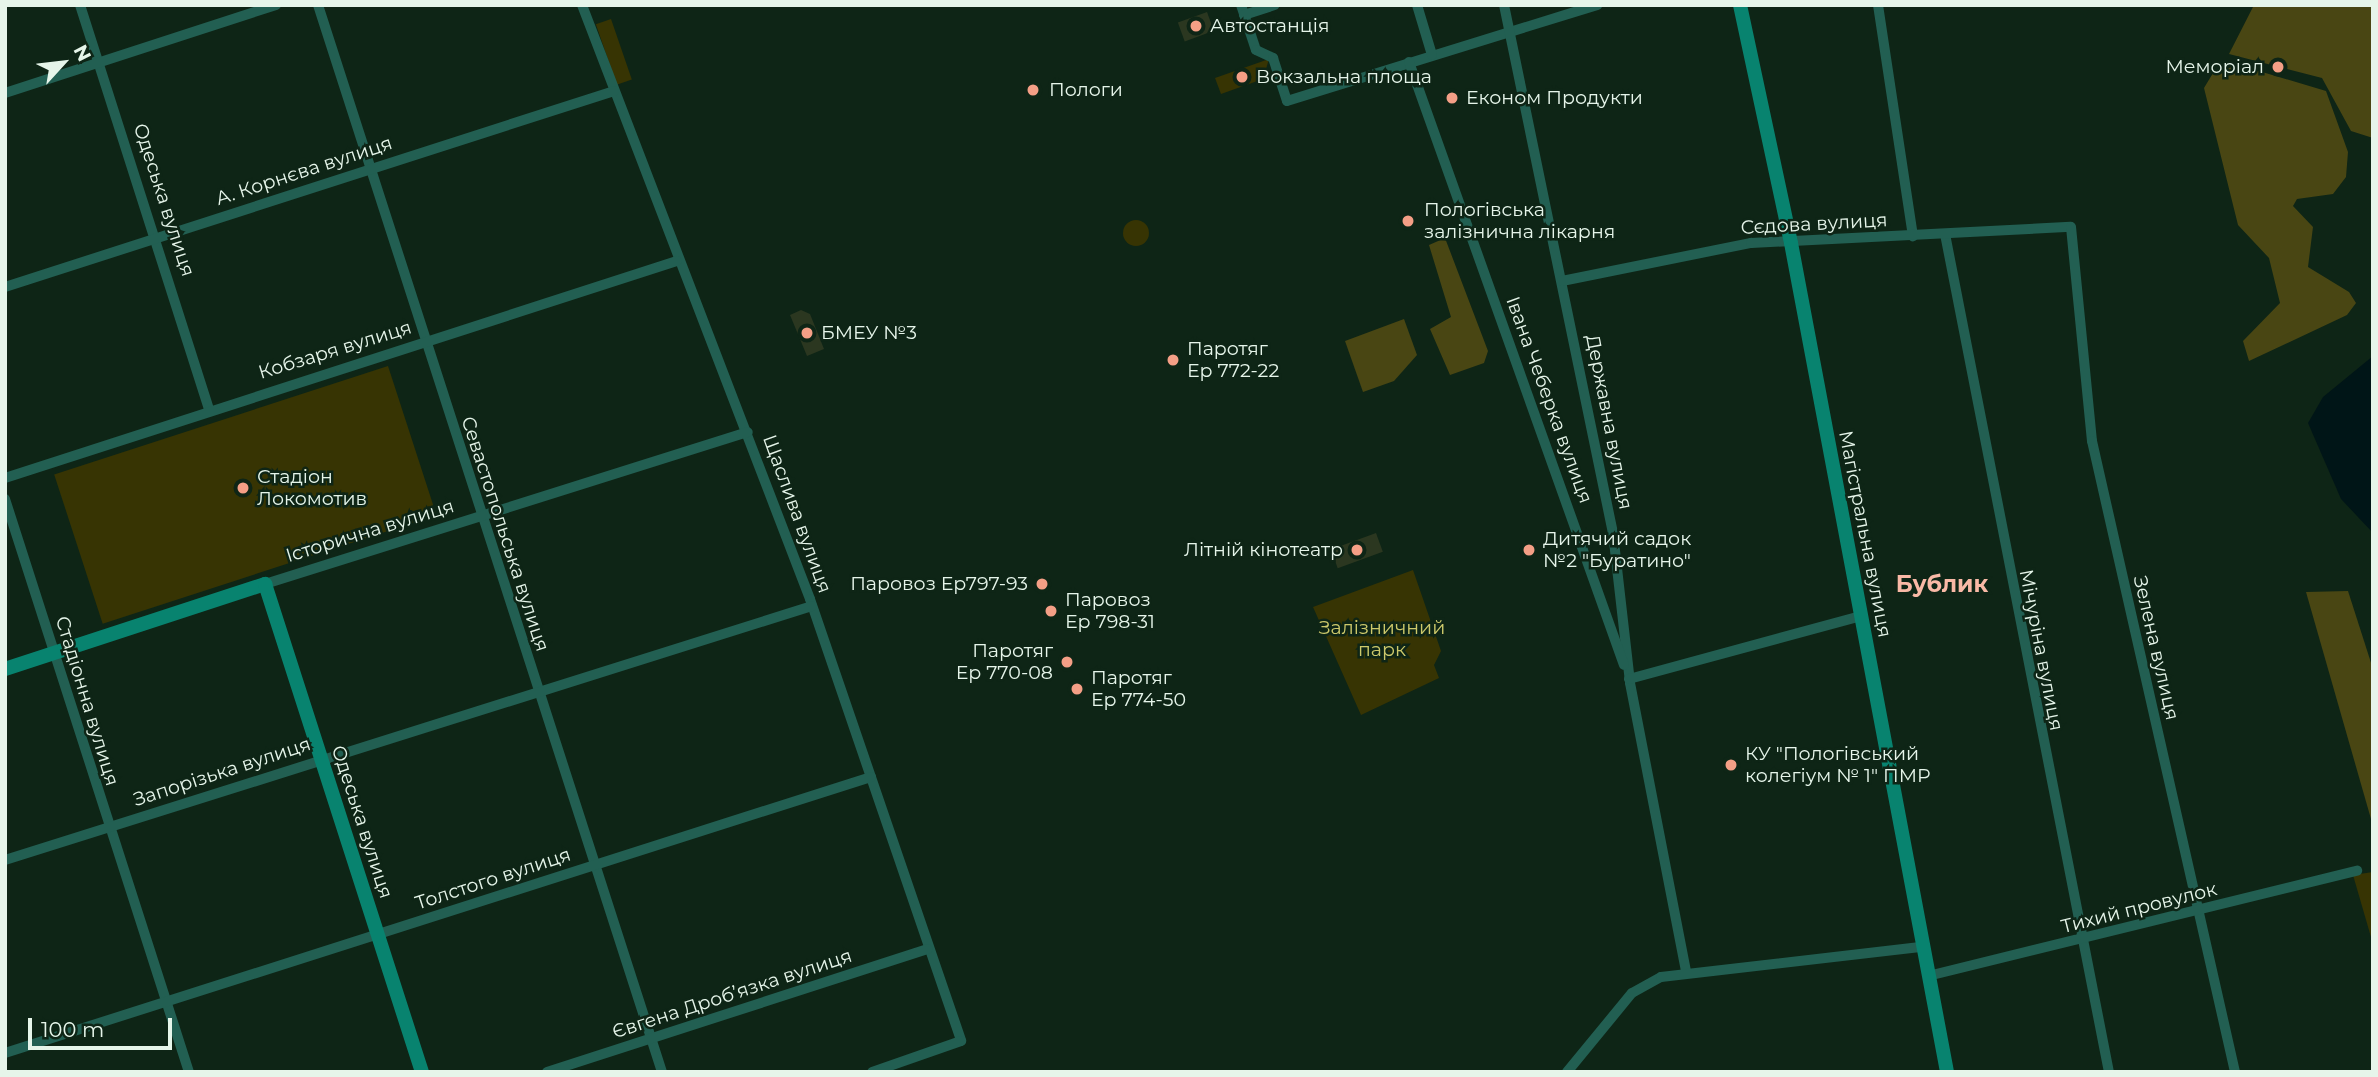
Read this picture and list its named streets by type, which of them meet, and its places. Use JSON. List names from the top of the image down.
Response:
{
  "streets": {
    "main road": ["Одеська вулиця", "Історична вулиця", "Магістральна вулиця"],
    "street": [
      "А. Корнєва вулиця",
      "Сєдова вулиця",
      "Кобзаря вулиця",
      "Івана Чеберка вулиця",
      "Державна вулиця",
      "Щаслива вулиця",
      "Севастопольська вулиця",
      "Зелена вулиця",
      "Мічуріна вулиця",
      "Стадіонна вулиця",
      "Запорізька вулиця",
      "Толстого вулиця",
      "Тихий провулок",
      "Євгена Дроб’язка вулиця"
    ]
  },
  "crossings": [
    ["А. Корнєва вулиця", "Одеська вулиця"],
    ["А. Корнєва вулиця", "Щаслива вулиця"],
    ["А. Корнєва вулиця", "Севастопольська вулиця"],
    ["Одеська вулиця", "Кобзаря вулиця"],
    ["Одеська вулиця", "Історична вулиця"],
    ["Одеська вулиця", "Запорізька вулиця"],
    ["Одеська вулиця", "Толстого вулиця"],
    ["Сєдова вулиця", "Державна вулиця"],
    ["Сєдова вулиця", "Магістральна вулиця"],
    ["Сєдова вулиця", "Зелена вулиця"],
    ["Сєдова вулиця", "Мічуріна вулиця"],
    ["Кобзаря вулиця", "Щаслива вулиця"],
    ["Кобзаря вулиця", "Севастопольська вулиця"],
    ["Івана Чеберка вулиця", "Державна вулиця"],
    ["Щаслива вулиця", "Історична вулиця"],
    ["Щаслива вулиця", "Запорізька вулиця"],
    ["Щаслива вулиця", "Толстого вулиця"],
    ["Щаслива вулиця", "Євгена Дроб’язка вулиця"],
    ["Історична вулиця", "Севастопольська вулиця"],
    ["Історична вулиця", "Стадіонна вулиця"],
    ["Севастопольська вулиця", "Запорізька вулиця"],
    ["Севастопольська вулиця", "Толстого вулиця"],
    ["Севастопольська вулиця", "Євгена Дроб’язка вулиця"],
    ["Магістральна вулиця", "Тихий провулок"],
    ["Зелена вулиця", "Тихий провулок"],
    ["Мічуріна вулиця", "Тихий провулок"],
    ["Стадіонна вулиця", "Запорізька вулиця"],
    ["Стадіонна вулиця", "Толстого вулиця"]
  ],
  "districts": ["Бублик"],
  "parks": ["Залізничний парк"],
  "places": [
    "Автостанція",
    "Меморіал",
    "Вокзальна площа",
    "Пологи",
    "Економ Продукти",
    "Пологівська залізнична лікарня",
    "БМЕУ №3",
    "Паротяг Ер 772-22",
    "Стадіон Локомотив",
    "Літній кінотеатр",
    "Дитячий садок №2 \"Буратино\"",
    "Паровоз Ер797-93",
    "Паровоз Ер 798-31",
    "Паротяг Ер 770-08",
    "Паротяг Ер 774-50",
    "КУ \"Пологівський колегіум № 1\" ПМР"
  ],
  "scale_bar": "100 m",
  "north": "top right"
}
